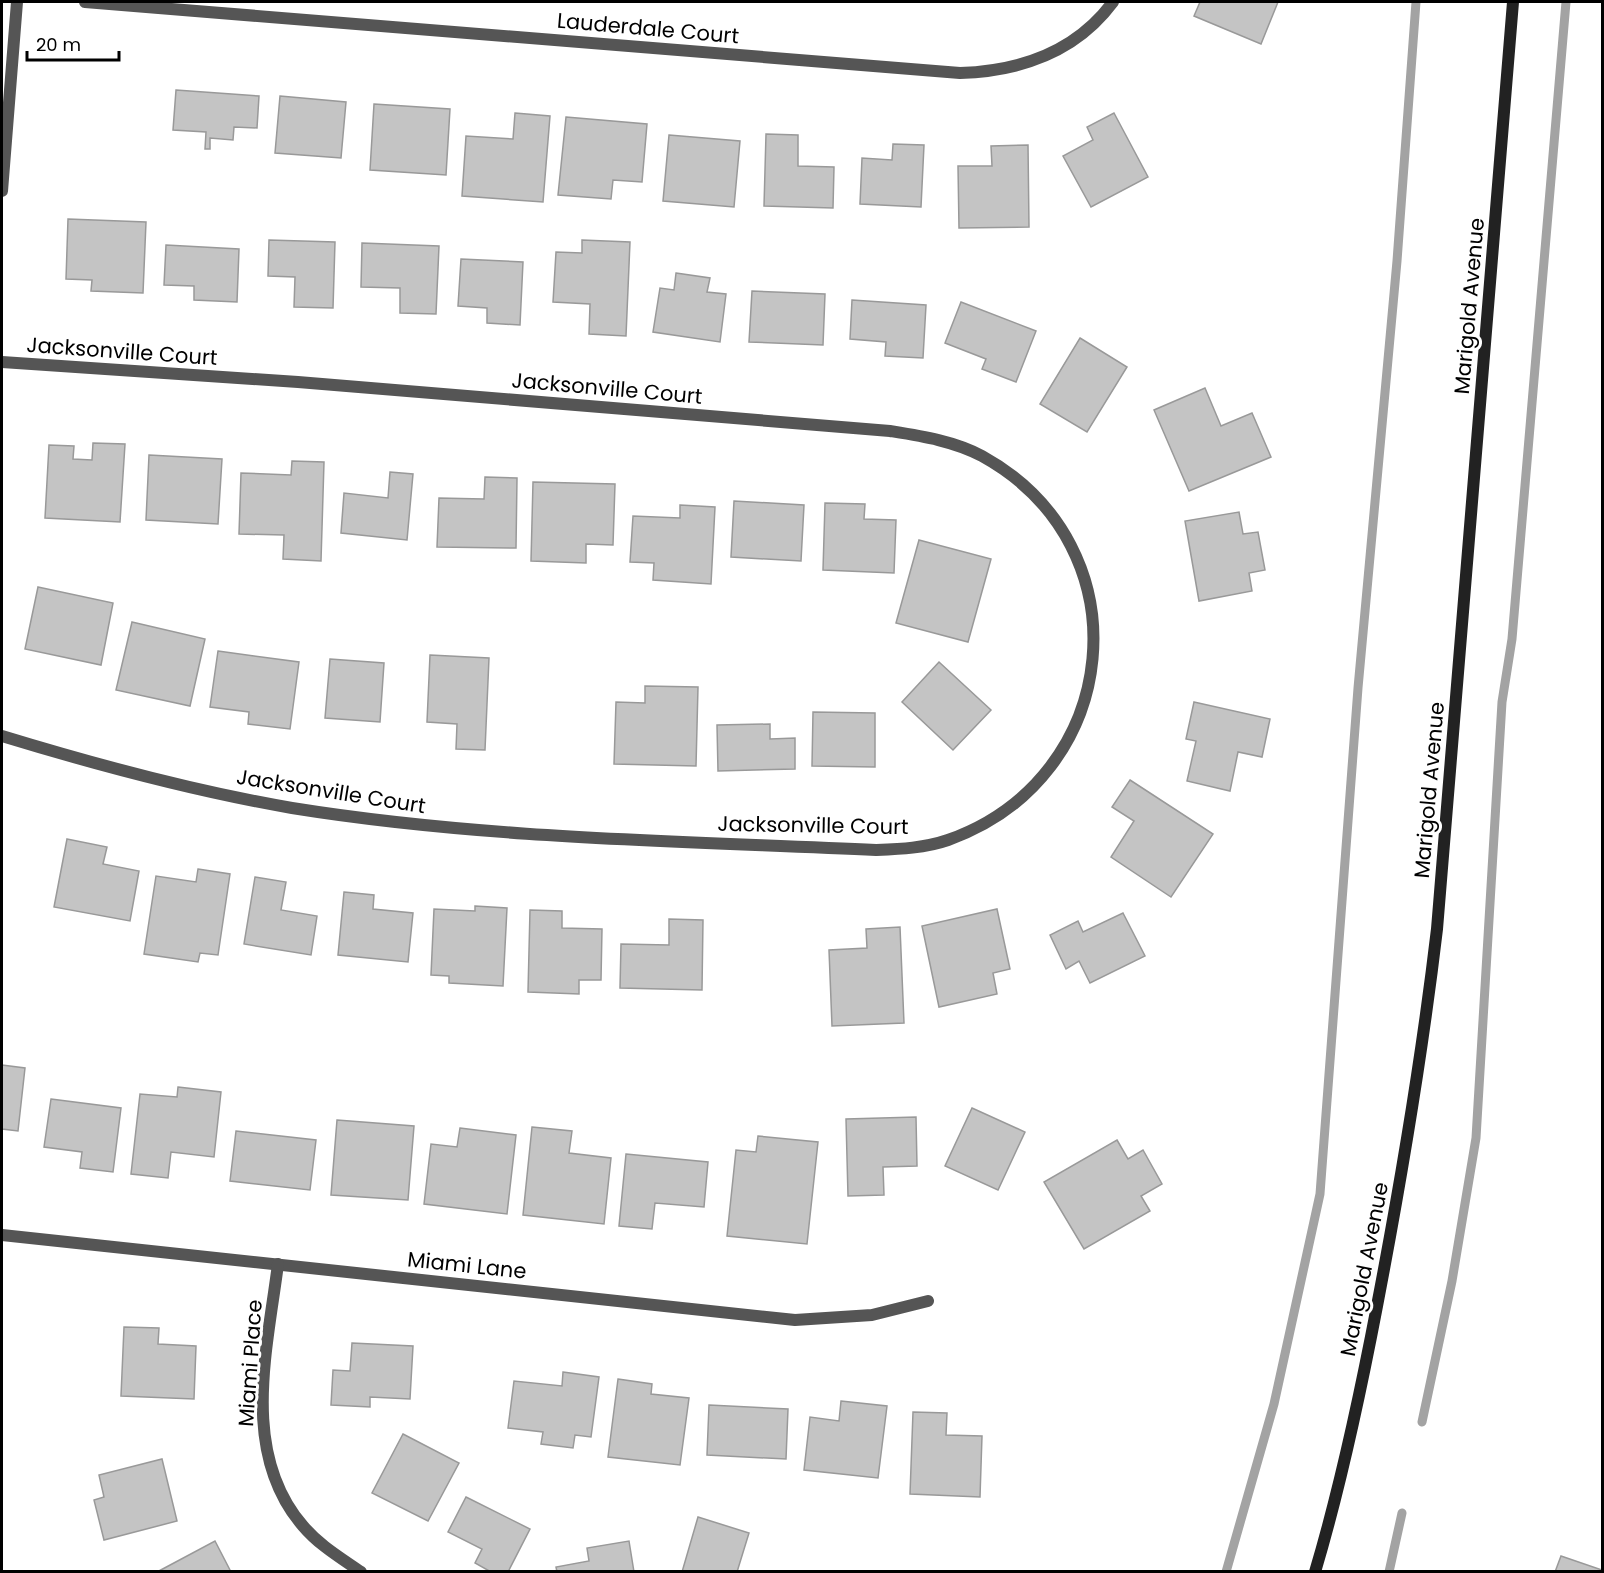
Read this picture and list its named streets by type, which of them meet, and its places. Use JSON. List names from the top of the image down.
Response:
{
  "streets": {
    "main road": ["Marigold Avenue"],
    "street": [
      "Lauderdale Court",
      "Jacksonville Court",
      "Miami Lane",
      "Miami Place"
    ]
  },
  "crossings": [
    ["Miami Lane", "Miami Place"]
  ],
  "scale_bar": "20 m"
}
